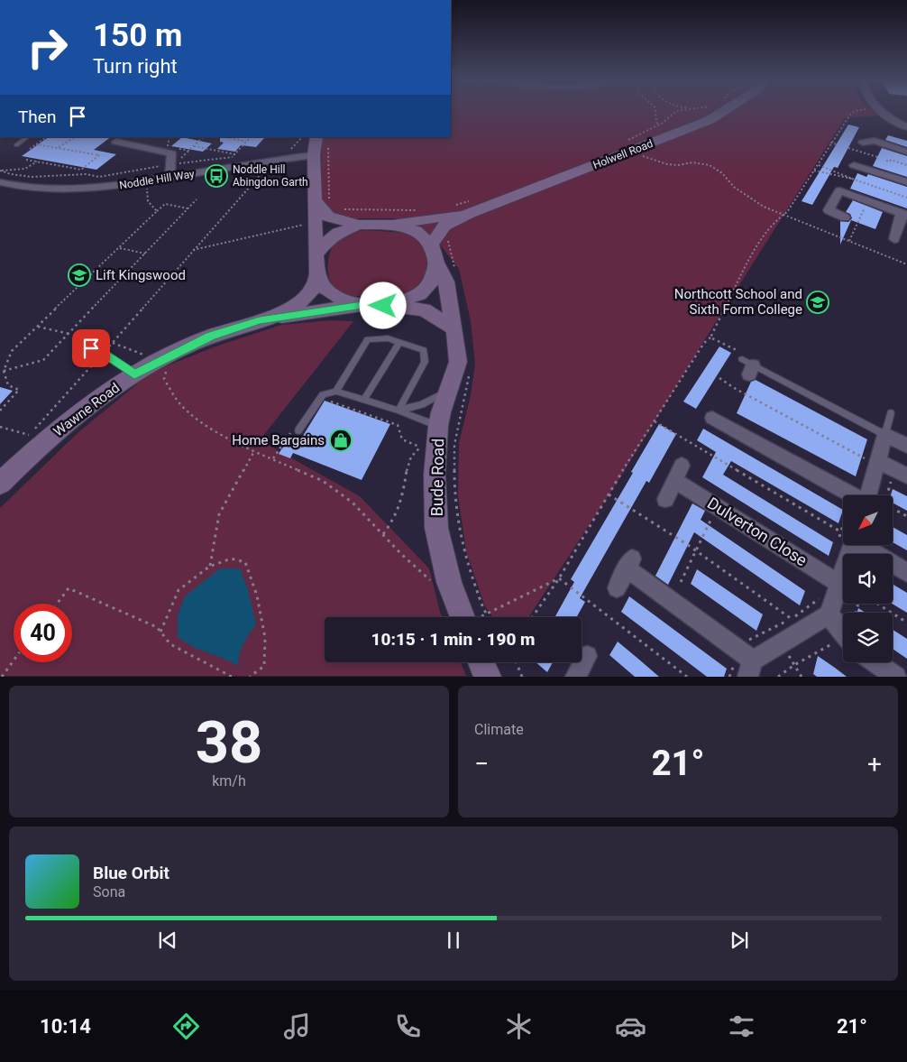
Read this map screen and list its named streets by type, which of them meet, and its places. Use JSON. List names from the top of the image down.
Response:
{
  "streets": {
    "street": [
      "Holwell Road",
      "Noddle Hill Way",
      "Wawne Road",
      "Bude Road",
      "Dulverton Close"
    ]
  },
  "crossings": [
    ["Holwell Road", "Wawne Road"],
    ["Holwell Road", "Bude Road"],
    ["Wawne Road", "Bude Road"]
  ],
  "places": {
    "bus stop": ["Noddle Hill Abingdon Garth"],
    "school or university": ["Lift Kingswood", "Northcott School and Sixth Form College"],
    "shop": ["Home Bargains"]
  },
  "north": "bottom left",
  "page": {
    "turn": ["150 m", "Turn right"],
    "then": "Then",
    "limit": "40",
    "trip": "10:15 · 1 min · 190 m",
    "tile": [
      ["38", "km/h"],
      "Climate"
    ],
    "heat": ["−", "21°", "+"],
    "song": ["Blue Orbit", "Sona"],
    "tabs": ["10:14", "21°"]
  }
}
